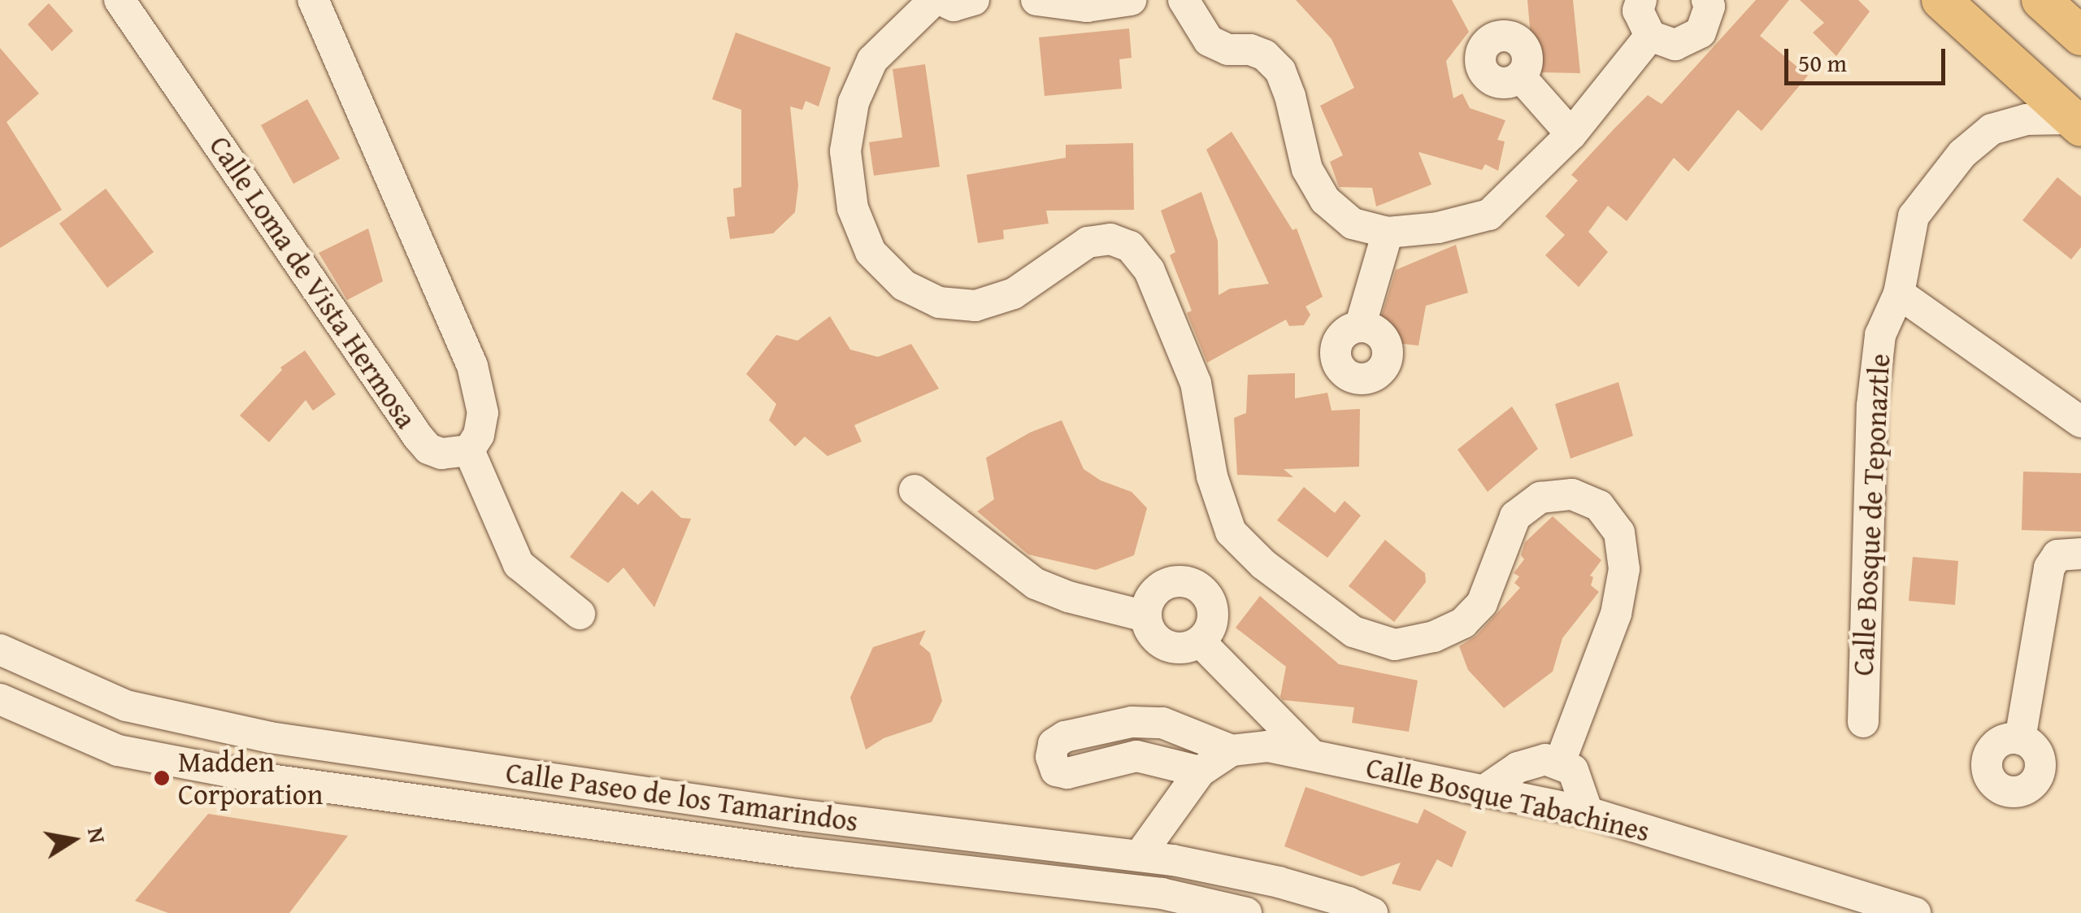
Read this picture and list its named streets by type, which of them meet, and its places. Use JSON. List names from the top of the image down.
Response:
{
  "streets": {
    "street": [
      "Calle Loma de Vista Hermosa",
      "Calle Bosque de Teponaztle",
      "Calle Paseo de los Tamarindos",
      "Calle Bosque Tabachines"
    ]
  },
  "crossings": [
    ["Calle Paseo de los Tamarindos", "Calle Bosque Tabachines"]
  ],
  "places": ["Madden Corporation"],
  "scale_bar": "50 m",
  "north": "right"
}
